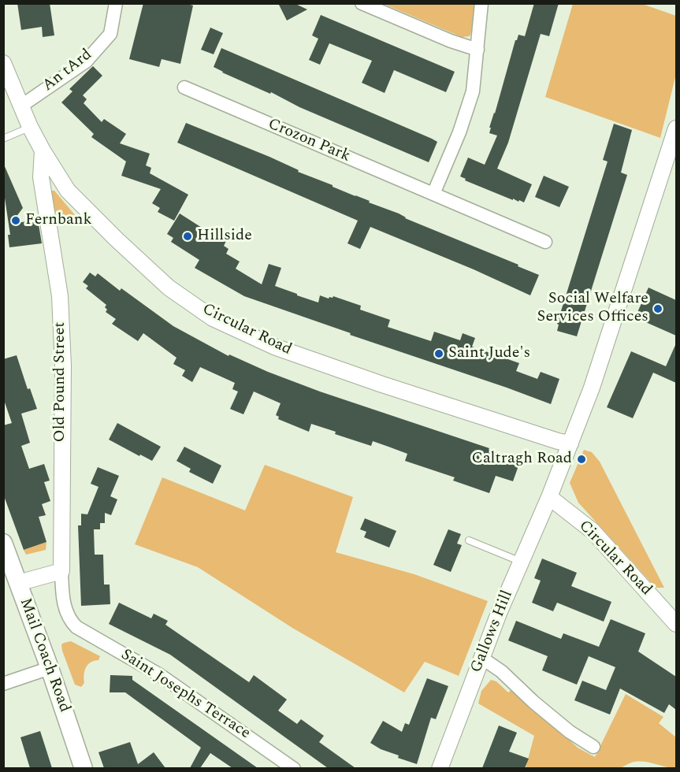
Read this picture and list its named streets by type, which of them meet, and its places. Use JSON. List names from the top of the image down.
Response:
{
  "streets": {
    "main road": ["Mail Coach Road"],
    "street": [
      "An tArd",
      "Crozon Park",
      "Circular Road",
      "Old Pound Street",
      "Gallows Hill",
      "Saint Josephs Terrace"
    ]
  },
  "crossings": [
    ["An tArd", "Circular Road"],
    ["Circular Road", "Old Pound Street"],
    ["Circular Road", "Gallows Hill"],
    ["Old Pound Street", "Saint Josephs Terrace"]
  ],
  "places": [
    "Fernbank",
    "Hillside",
    "Social Welfare Services Offices",
    "Saint Jude's",
    "Caltragh Road"
  ]
}
